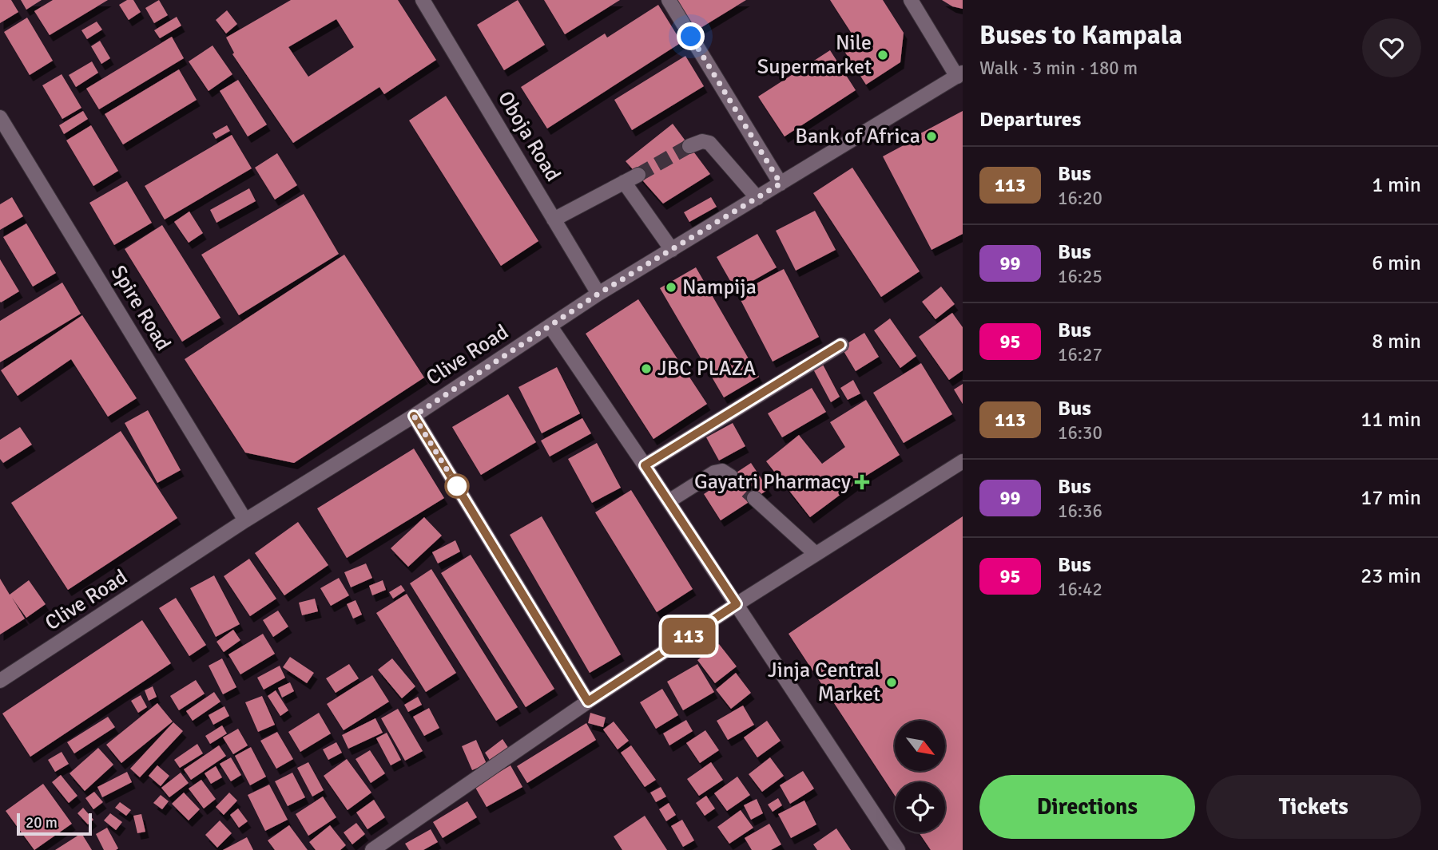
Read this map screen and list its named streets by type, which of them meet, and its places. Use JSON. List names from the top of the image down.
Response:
{
  "streets": {
    "street": ["Oboja Road", "Spire Road", "Clive Road"]
  },
  "crossings": [
    ["Oboja Road", "Clive Road"],
    ["Spire Road", "Clive Road"]
  ],
  "places": {
    "other": [
      "Nile Supermarket",
      "Bank of Africa",
      "Nampija",
      "JBC PLAZA",
      "Jinja Central Market"
    ],
    "health": ["Gayatri Pharmacy"]
  },
  "lines": ["bus line 113"],
  "scale_bar": "20 m",
  "north": "bottom right",
  "page": {
    "on_map": "113",
    "heading": [
      ["Buses to Kampala", "Walk · 3 min · 180 m"],
      "Departures"
    ],
    "list": [
      {
        "mark": "113",
        "name": "Bus",
        "note": "16:20",
        "value": "1 min"
      },
      {
        "mark": "99",
        "name": "Bus",
        "note": "16:25",
        "value": "6 min"
      },
      {
        "mark": "95",
        "name": "Bus",
        "note": "16:27",
        "value": "8 min"
      },
      {
        "mark": "113",
        "name": "Bus",
        "note": "16:30",
        "value": "11 min"
      },
      {
        "mark": "99",
        "name": "Bus",
        "note": "16:36",
        "value": "17 min"
      },
      {
        "mark": "95",
        "name": "Bus",
        "note": "16:42",
        "value": "23 min"
      }
    ],
    "buttons": ["Directions", "Tickets"],
    "scale": "20 m"
  }
}
